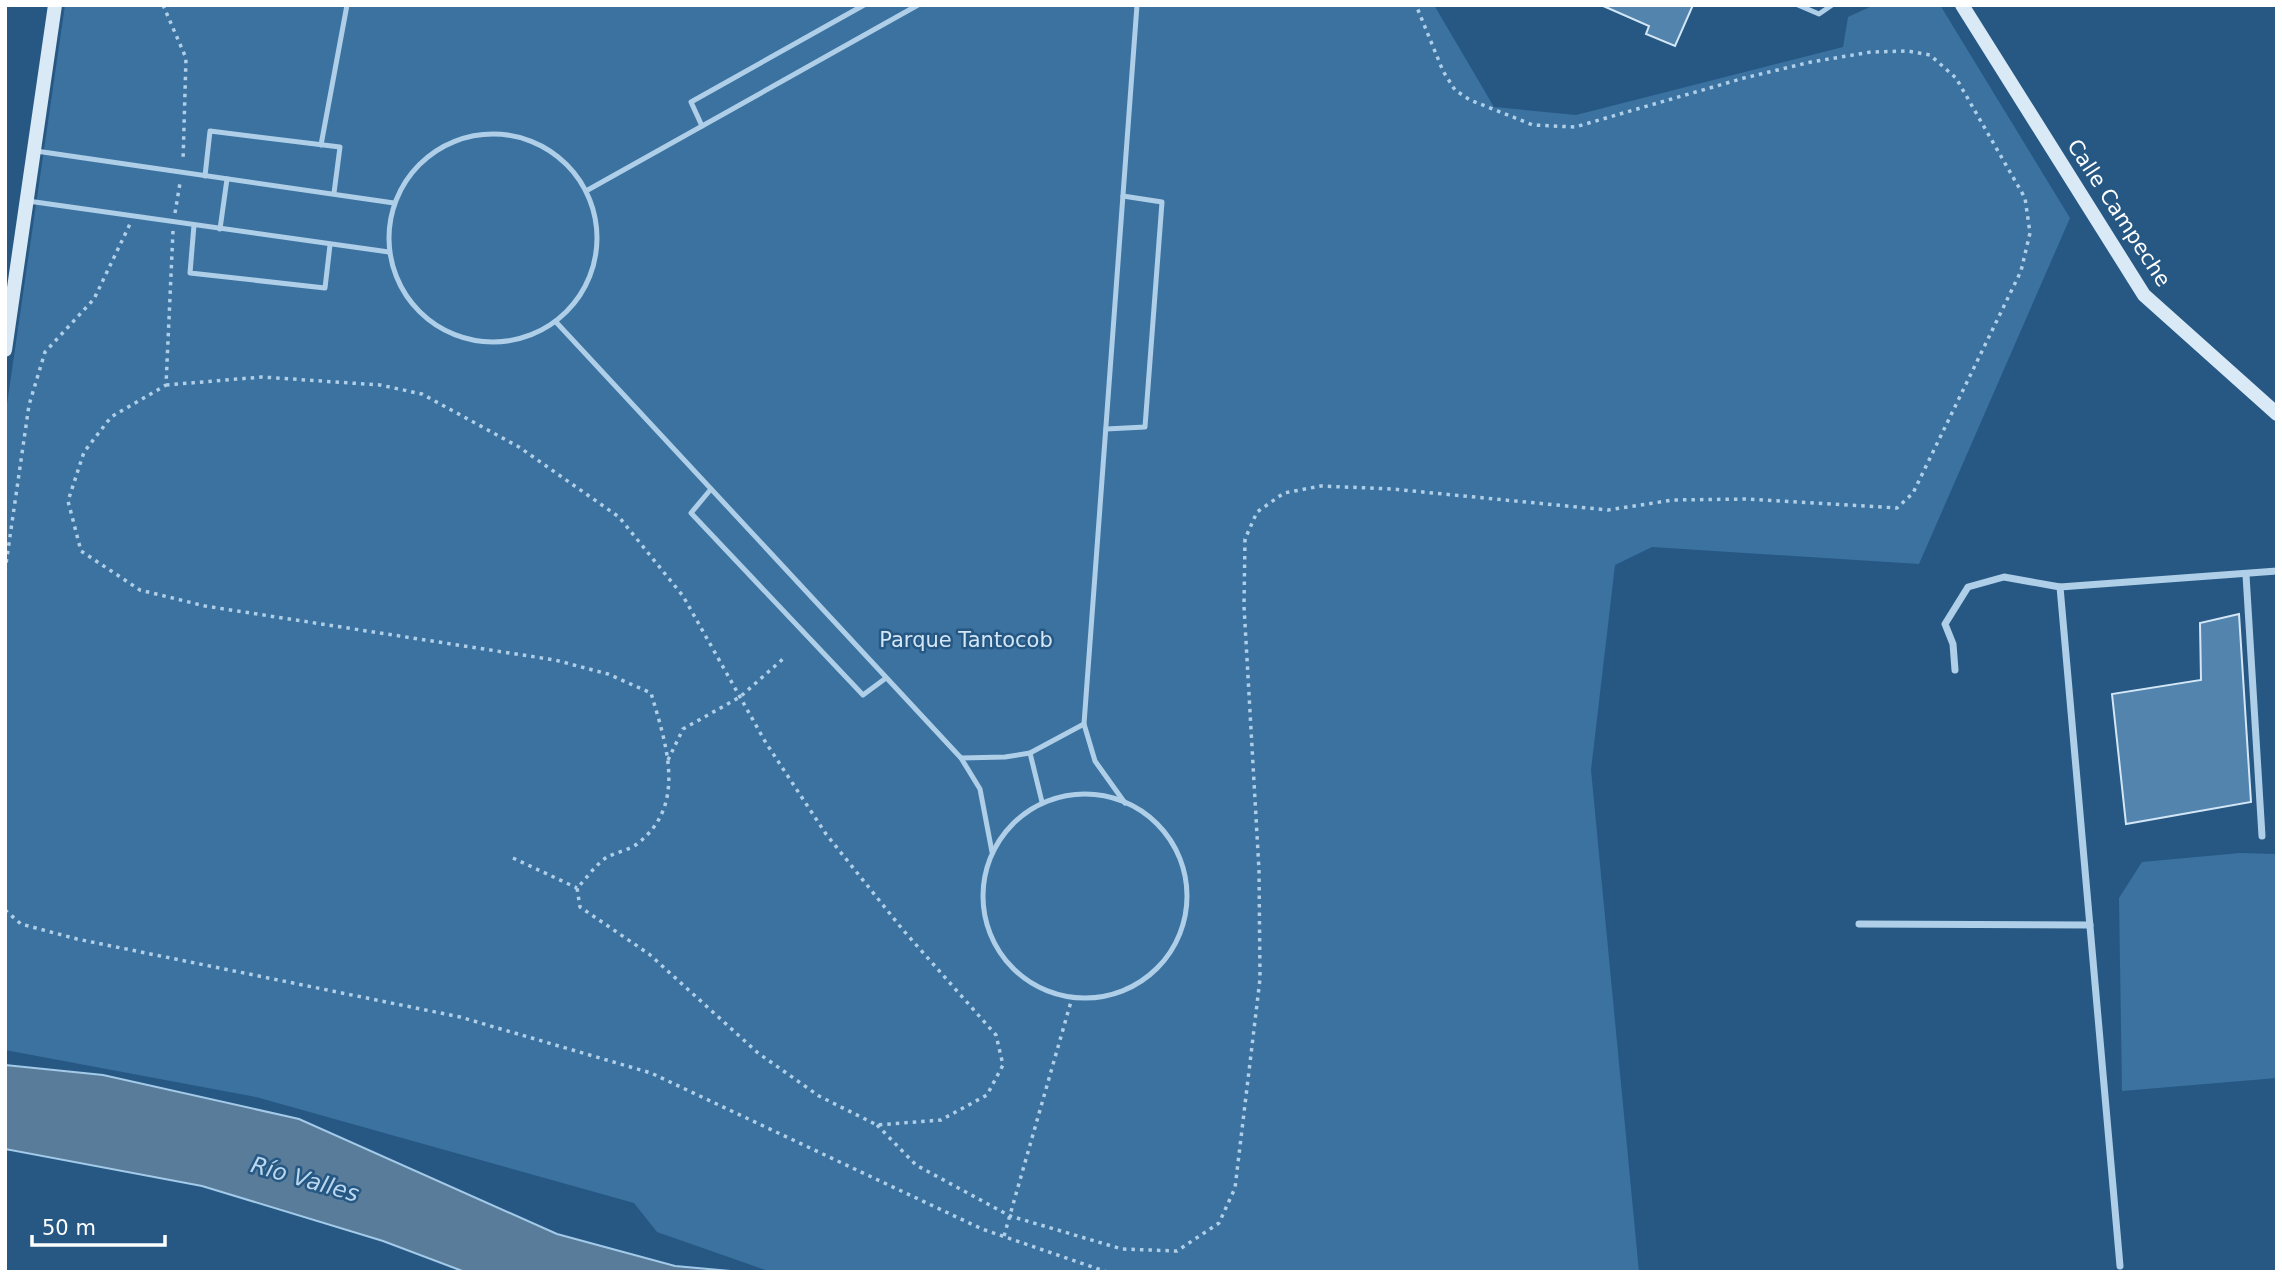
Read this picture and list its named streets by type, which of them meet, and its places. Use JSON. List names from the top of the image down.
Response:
{
  "streets": {
    "street": ["Calle Campeche"]
  },
  "water": ["Río Valles"],
  "parks": ["Parque Tantocob"],
  "scale_bar": "50 m"
}
